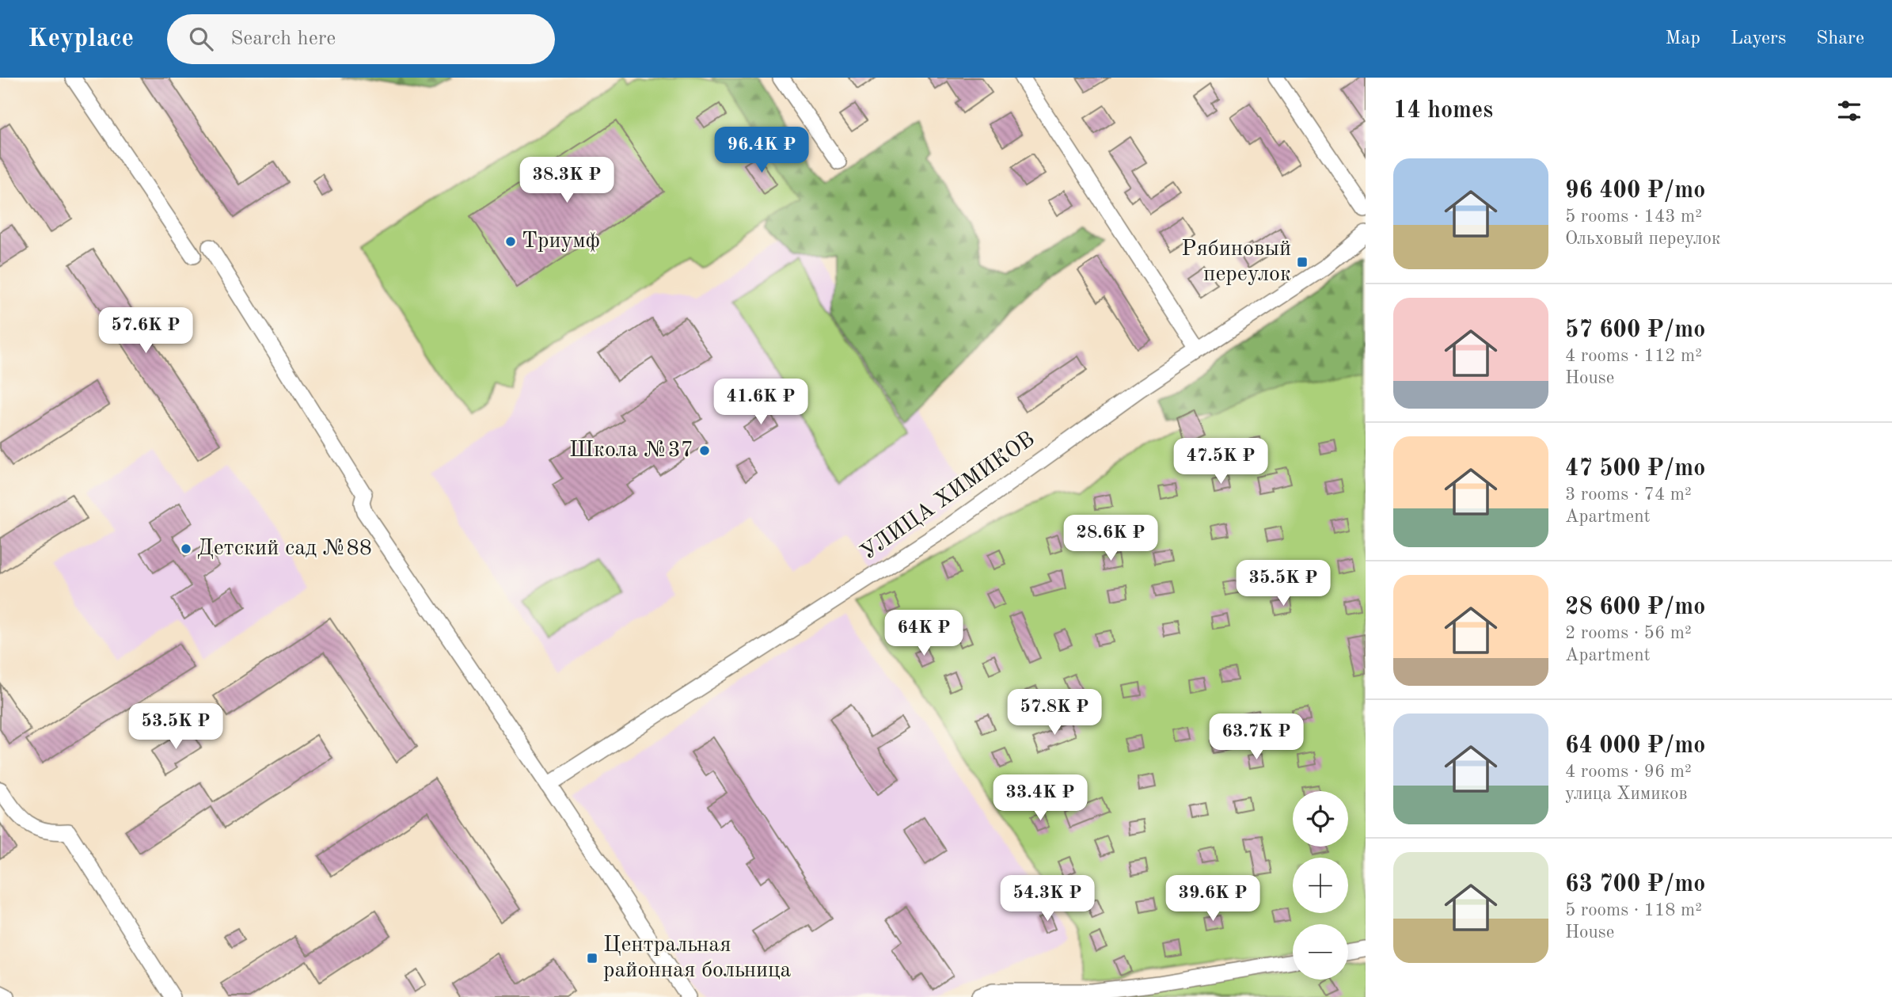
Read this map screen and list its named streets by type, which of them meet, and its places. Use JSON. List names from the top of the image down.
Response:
{
  "streets": {
    "street": ["УЛИЦА ХИМИКОВ"]
  },
  "places": {
    "other": ["Триумф", "Школа №37", "Детский сад №88"],
    "transit": ["Рябиновый переулок", "Центральная районная больница"]
  },
  "page": {
    "header": "Keyplace",
    "search": "Search here",
    "nav": ["Map", "Layers", "Share"],
    "heading": "14 homes",
    "price": [
      "96.4K ₽",
      "38.3K ₽",
      "57.6K ₽",
      "41.6K ₽",
      "47.5K ₽",
      "28.6K ₽",
      "35.5K ₽",
      "64K ₽",
      "57.8K ₽",
      "53.5K ₽",
      "63.7K ₽",
      "33.4K ₽",
      "54.3K ₽",
      "39.6K ₽"
    ],
    "list": [
      {
        "name": "96 400 ₽/mo",
        "note": "5 rooms · 143 m² · Ольховый переулок"
      },
      {
        "name": "57 600 ₽/mo",
        "note": "4 rooms · 112 m² · House"
      },
      {
        "name": "47 500 ₽/mo",
        "note": "3 rooms · 74 m² · Apartment"
      },
      {
        "name": "28 600 ₽/mo",
        "note": "2 rooms · 56 m² · Apartment"
      },
      {
        "name": "64 000 ₽/mo",
        "note": "4 rooms · 96 m² · улица Химиков"
      },
      {
        "name": "63 700 ₽/mo",
        "note": "5 rooms · 118 m² · House"
      }
    ],
    "map_buttons": ["+", "−"]
  }
}
